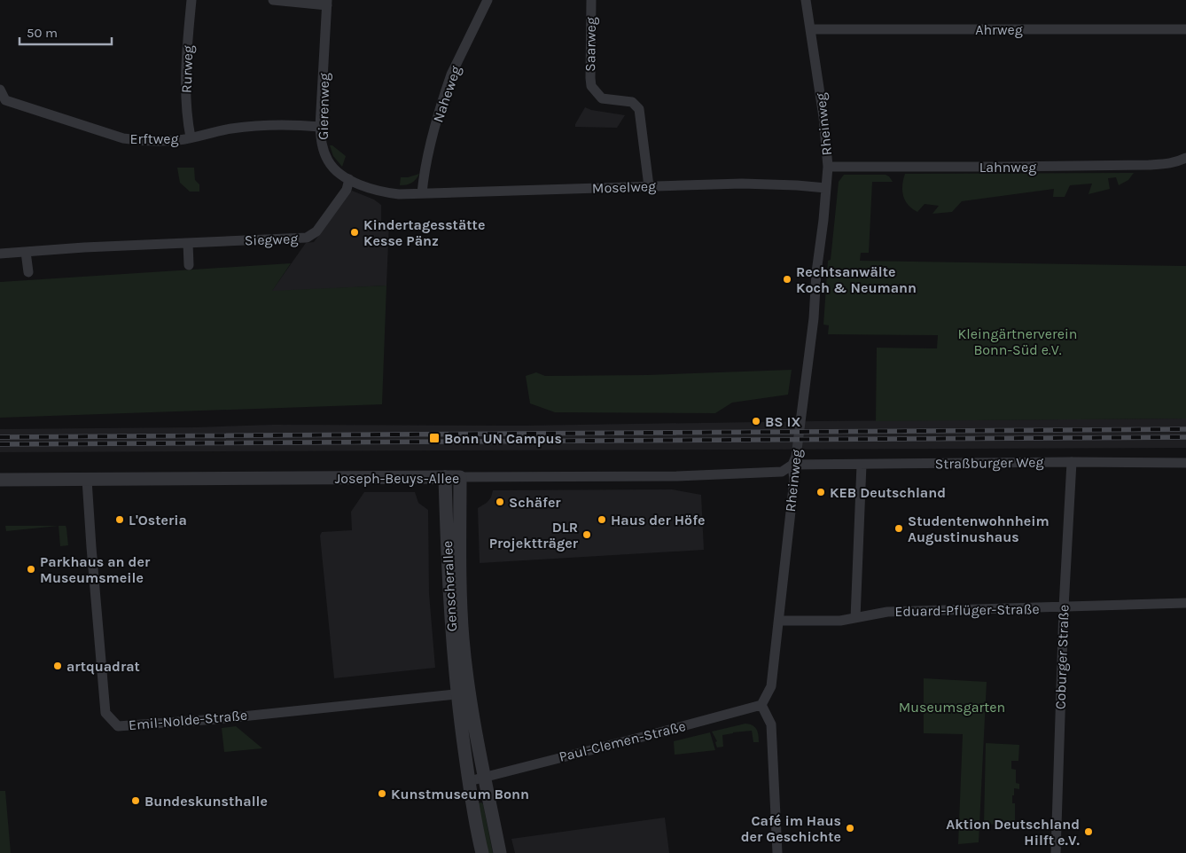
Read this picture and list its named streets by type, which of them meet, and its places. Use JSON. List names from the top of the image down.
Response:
{
  "streets": {
    "street": [
      "Ahrweg",
      "Saarweg",
      "Rurweg",
      "Naheweg",
      "Gierenweg",
      "Rheinweg",
      "Erftweg",
      "Lahnweg",
      "Moselweg",
      "Siegweg",
      "Straßburger Weg",
      "Joseph-Beuys-Allee",
      "Genscherallee",
      "Eduard-Pflüger-Straße",
      "Coburger Straße",
      "Emil-Nolde-Straße",
      "Paul-Clemen-Straße"
    ]
  },
  "crossings": [
    ["Ahrweg", "Rheinweg"],
    ["Saarweg", "Moselweg"],
    ["Rurweg", "Erftweg"],
    ["Naheweg", "Gierenweg"],
    ["Naheweg", "Moselweg"],
    ["Gierenweg", "Erftweg"],
    ["Gierenweg", "Moselweg"],
    ["Gierenweg", "Siegweg"],
    ["Rheinweg", "Lahnweg"],
    ["Rheinweg", "Moselweg"],
    ["Rheinweg", "Straßburger Weg"],
    ["Rheinweg", "Joseph-Beuys-Allee"],
    ["Rheinweg", "Eduard-Pflüger-Straße"],
    ["Rheinweg", "Paul-Clemen-Straße"],
    ["Straßburger Weg", "Joseph-Beuys-Allee"],
    ["Straßburger Weg", "Coburger Straße"],
    ["Joseph-Beuys-Allee", "Genscherallee"],
    ["Joseph-Beuys-Allee", "Emil-Nolde-Straße"],
    ["Genscherallee", "Emil-Nolde-Straße"],
    ["Genscherallee", "Paul-Clemen-Straße"],
    ["Eduard-Pflüger-Straße", "Coburger Straße"]
  ],
  "parks": ["Kleingärtnerverein Bonn-Süd e.V.", "Museumsgarten"],
  "places": {
    "other": [
      "Kindertagesstätte Kesse Pänz",
      "Rechtsanwälte Koch & Neumann",
      "BS IX",
      "KEB Deutschland",
      "Schäfer",
      "L'Osteria",
      "Haus der Höfe",
      "Studentenwohnheim Augustinushaus",
      "DLR Projektträger",
      "Parkhaus an der Museumsmeile",
      "artquadrat",
      "Kunstmuseum Bonn",
      "Bundeskunsthalle",
      "Café im Haus der Geschichte",
      "Aktion Deutschland Hilft e.V."
    ],
    "transit": ["Bonn UN Campus"]
  },
  "scale_bar": "50 m"
}
